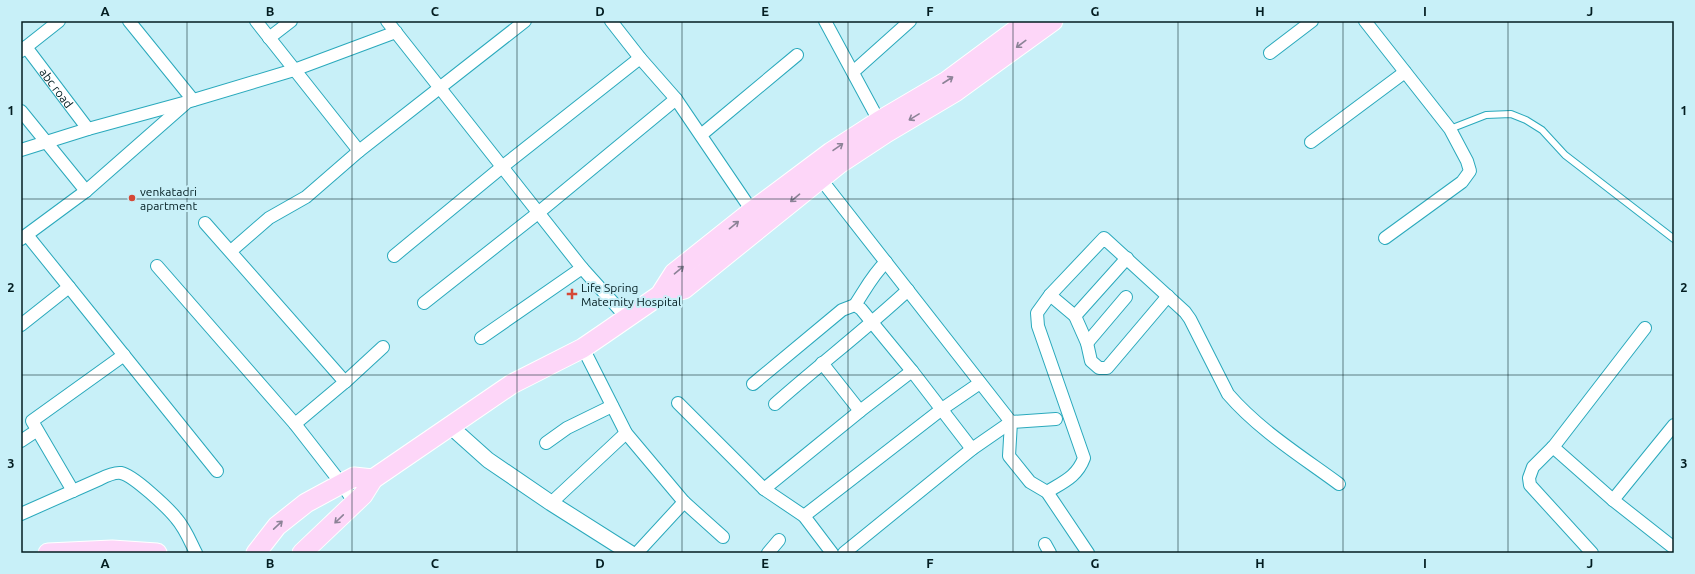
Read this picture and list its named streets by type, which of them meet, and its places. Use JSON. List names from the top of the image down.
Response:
{
  "streets": {
    "street": ["abc road"]
  },
  "places": {
    "other": ["venkatadri apartment"],
    "health": ["Life Spring Maternity Hospital"]
  },
  "grid": {
    "columns": [
      "A",
      "B",
      "C",
      "D",
      "E",
      "F",
      "G",
      "H",
      "I",
      "J"
    ],
    "rows": ["1", "2", "3"]
  }
}
